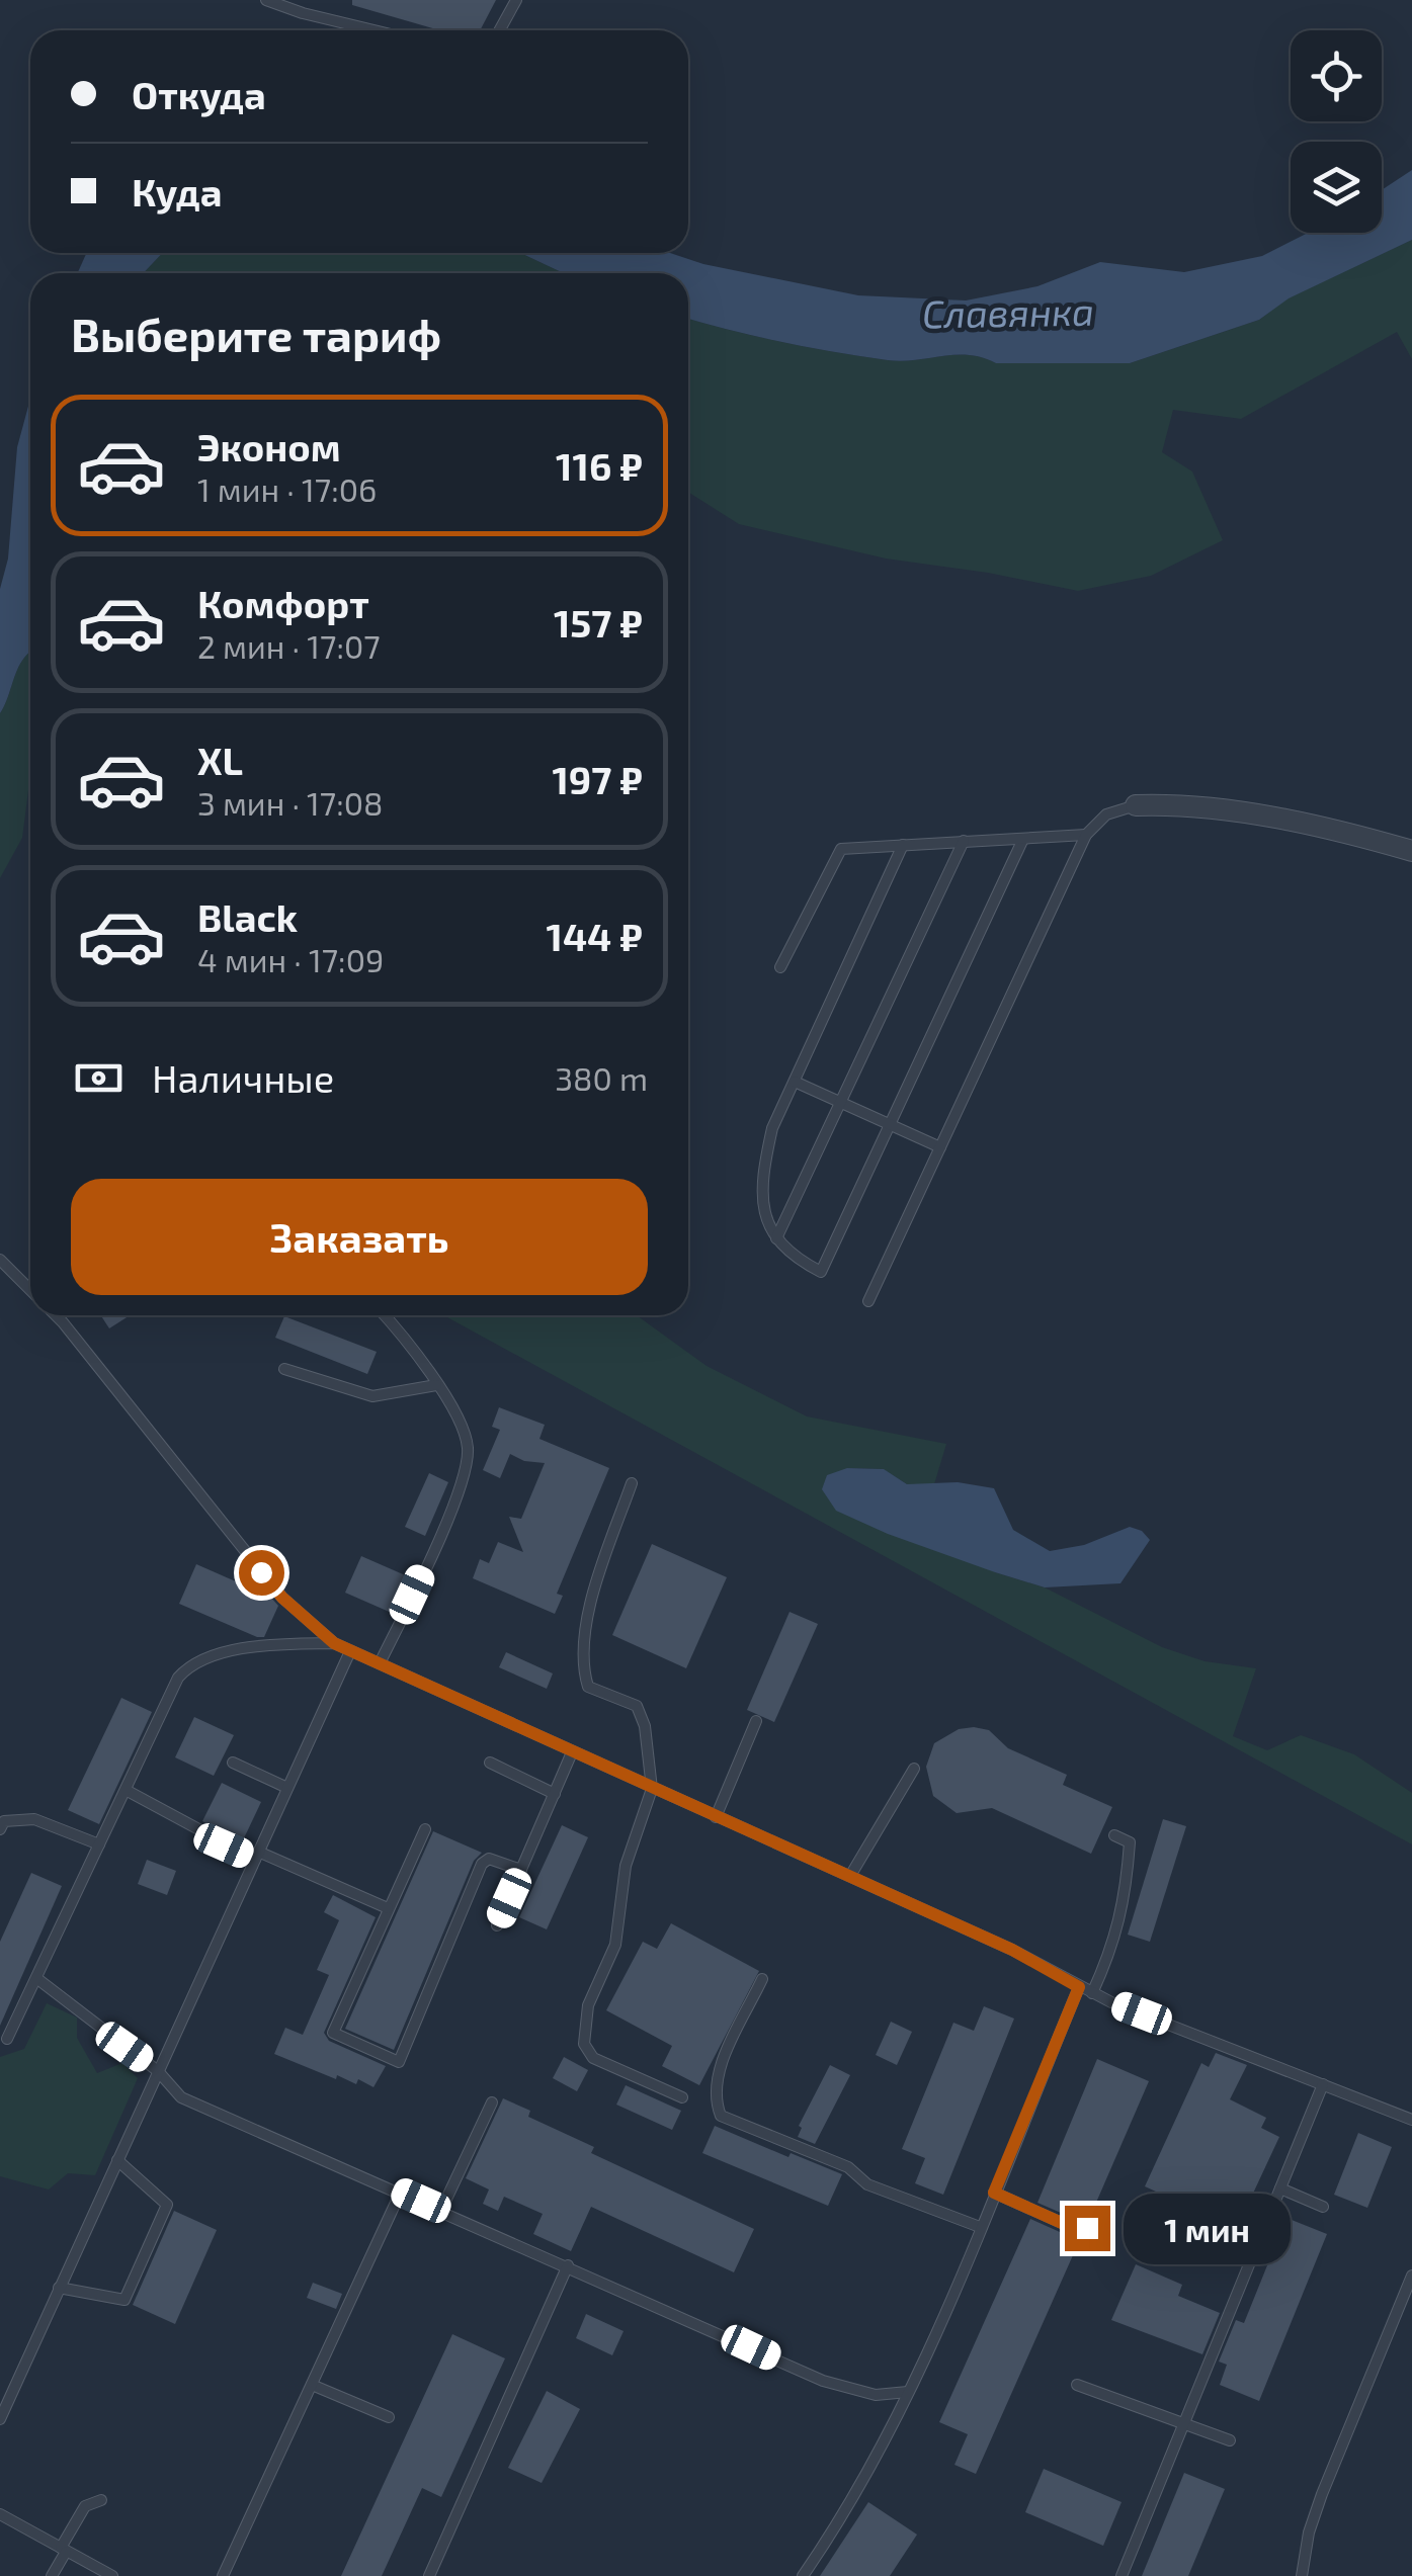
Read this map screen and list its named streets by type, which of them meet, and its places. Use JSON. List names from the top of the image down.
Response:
{
  "water": ["Славянка"],
  "page": {
    "banner": ["Откуда", "Куда"],
    "heading": "Выберите тариф",
    "list": [
      {
        "name": "Эконом",
        "note": "1 мин · 17:06",
        "value": "116 ₽"
      },
      {
        "name": "Комфорт",
        "note": "2 мин · 17:07",
        "value": "157 ₽"
      },
      {
        "name": "XL",
        "note": "3 мин · 17:08",
        "value": "197 ₽"
      },
      {
        "name": "Black",
        "note": "4 мин · 17:09",
        "value": "144 ₽"
      }
    ],
    "pay": ["Наличные", "380 m"],
    "buttons": "Заказать",
    "bubble": "1 мин"
  }
}
